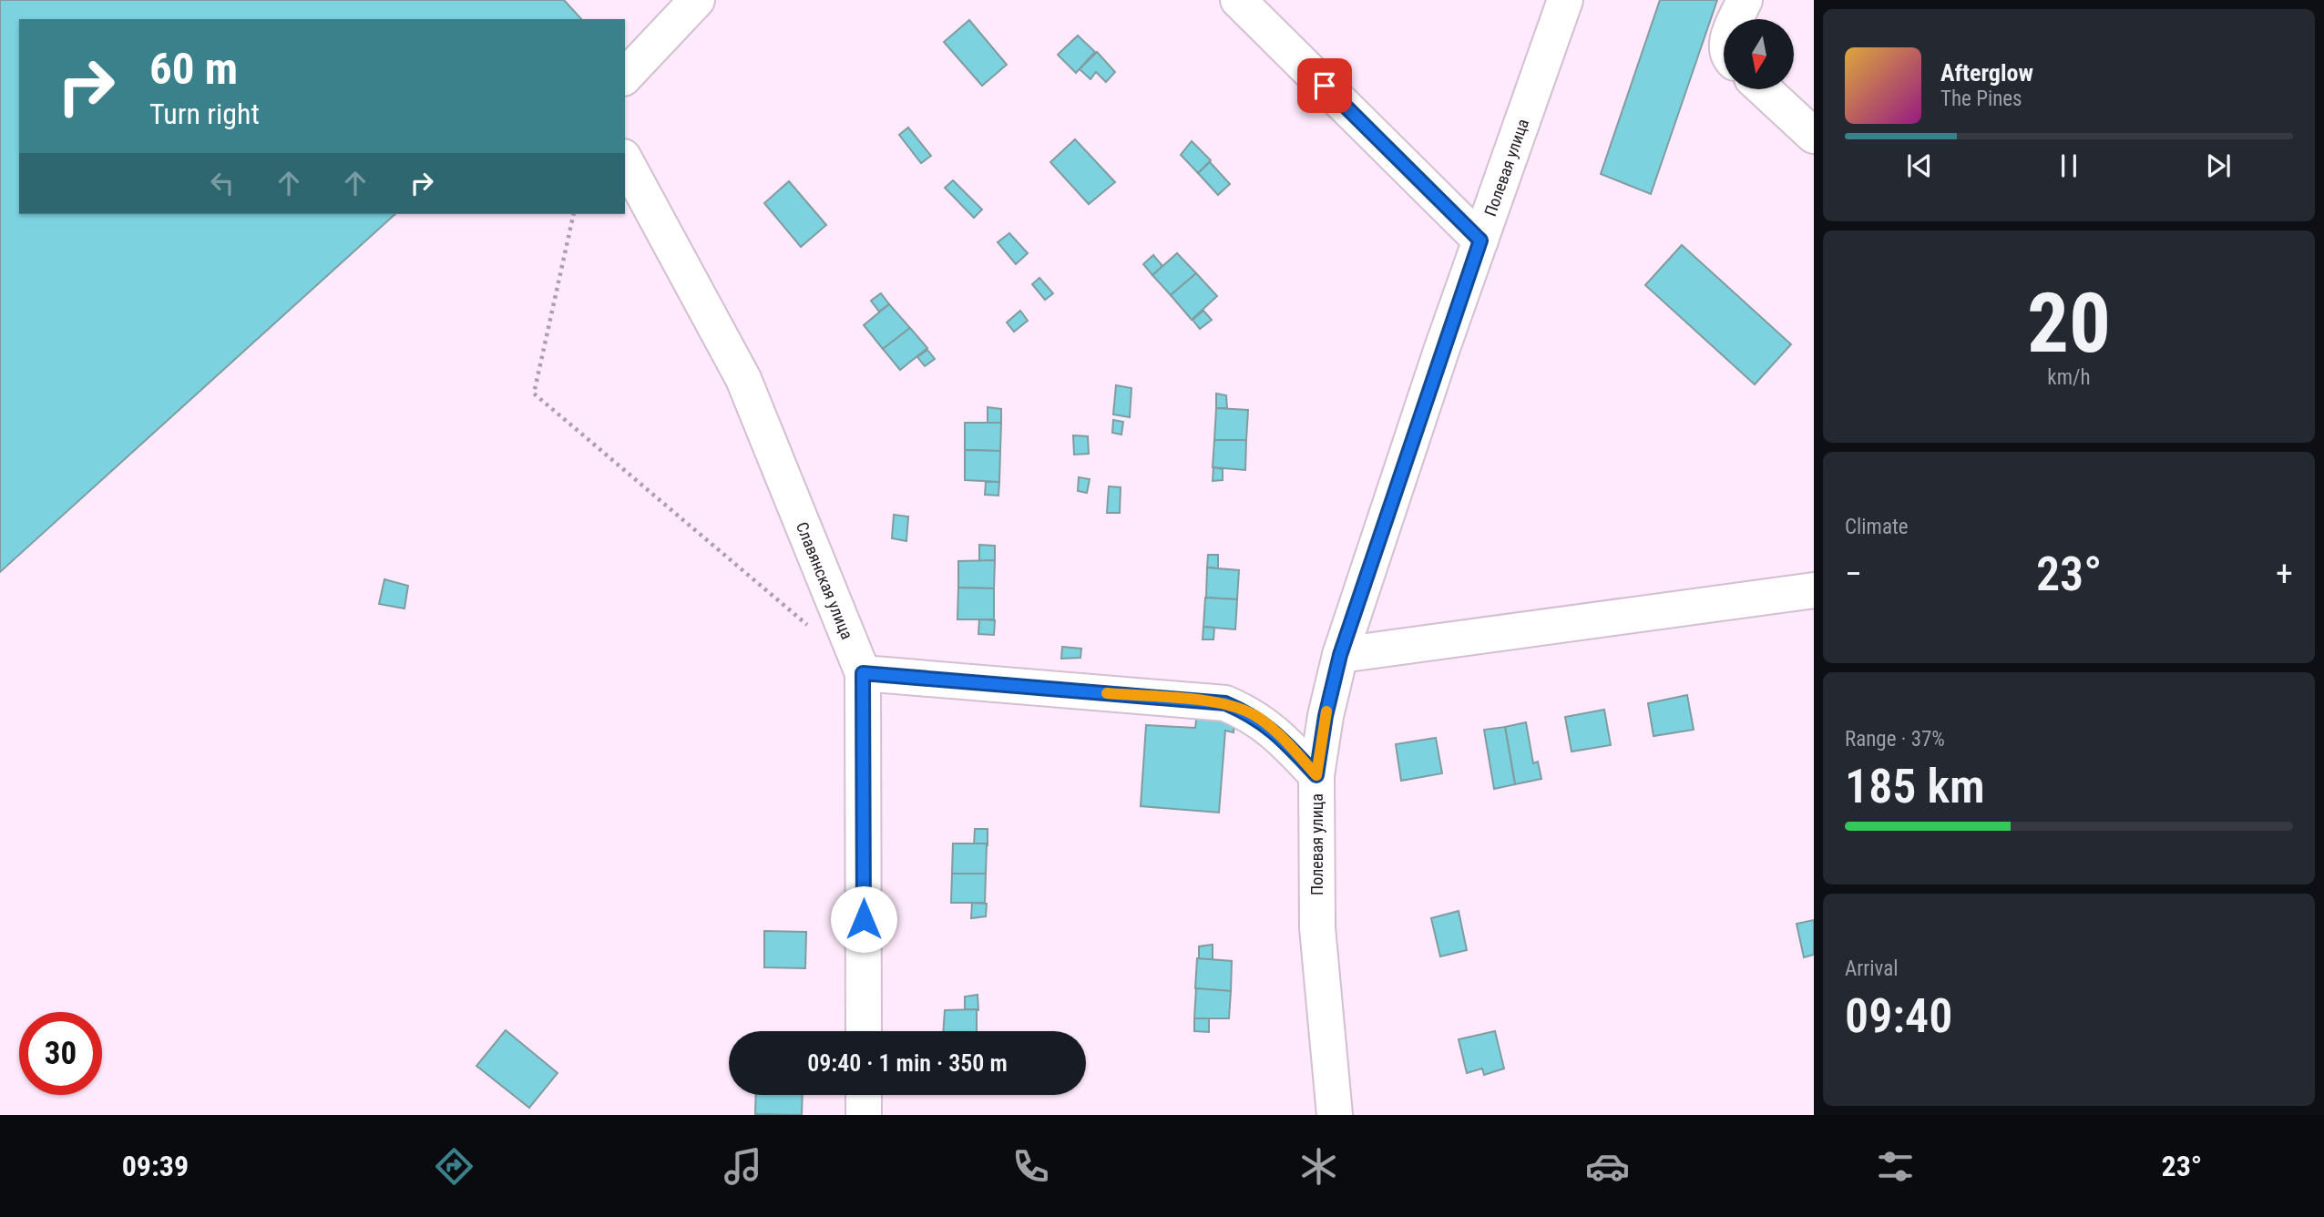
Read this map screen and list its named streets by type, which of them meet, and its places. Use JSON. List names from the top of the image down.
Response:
{
  "streets": {
    "street": ["Полевая улица", "Славянская улица"]
  },
  "north": "bottom",
  "page": {
    "turn": ["60 m", "Turn right"],
    "song": ["Afterglow", "The Pines"],
    "tile": [
      ["20", "km/h"],
      "Climate",
      ["Range · 37%", "185 km"],
      ["Arrival", "09:40"]
    ],
    "heat": ["−", "23°", "+"],
    "limit": "30",
    "trip": "09:40 · 1 min · 350 m",
    "tabs": ["09:39", "23°"]
  }
}
